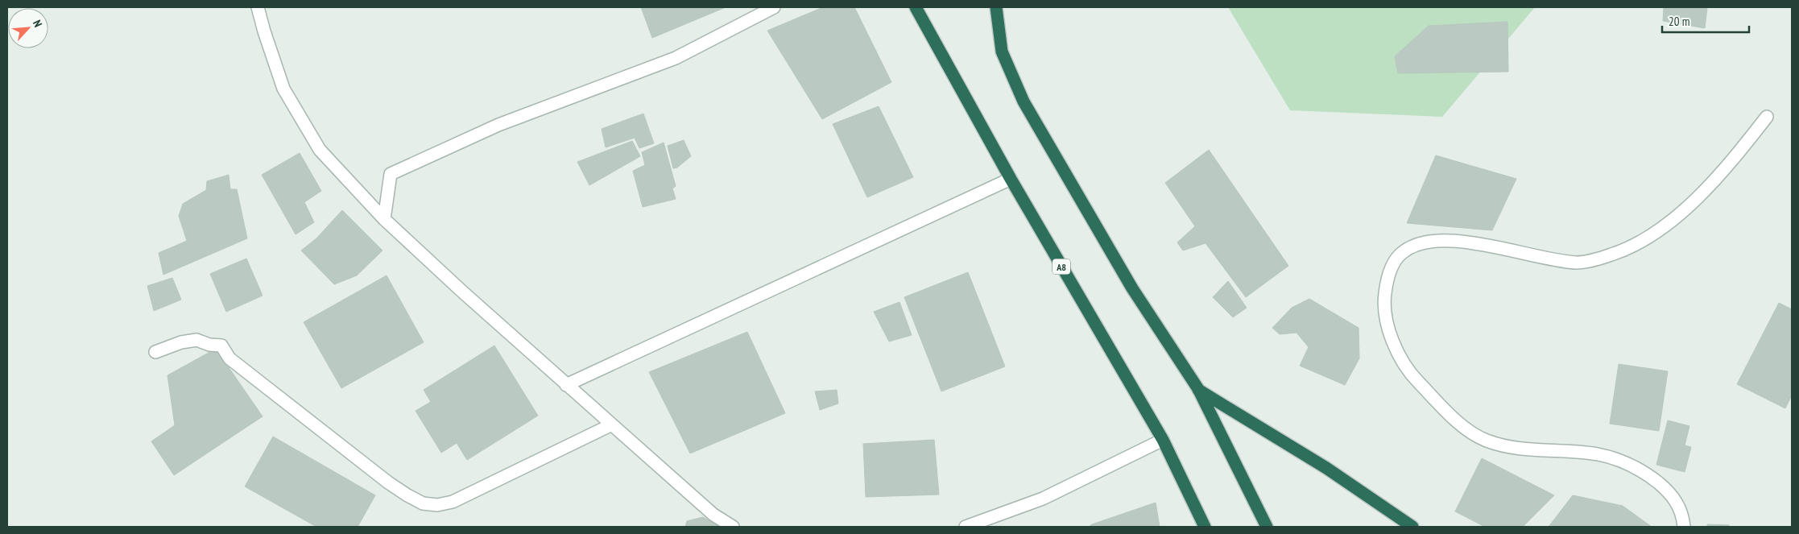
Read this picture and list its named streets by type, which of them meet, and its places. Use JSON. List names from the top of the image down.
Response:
{
  "streets": {
    "highway": ["A8"]
  },
  "scale_bar": "20 m",
  "north": "top right"
}
